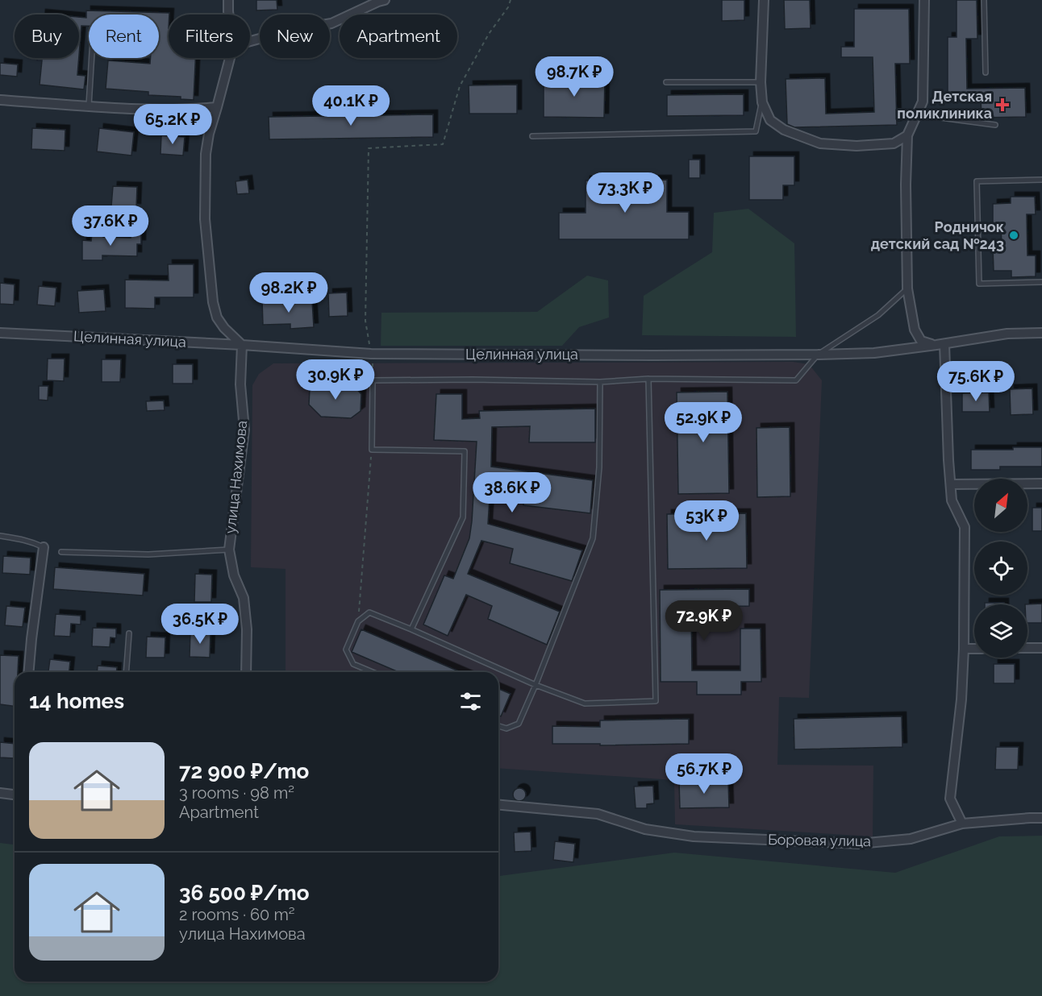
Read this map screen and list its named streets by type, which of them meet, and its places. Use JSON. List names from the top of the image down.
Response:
{
  "streets": {
    "street": ["Целинная улица", "улица Нахимова", "Боровая улица"]
  },
  "crossings": [
    ["Целинная улица", "улица Нахимова"]
  ],
  "places": {
    "health": ["Детская поликлиника"],
    "other": ["Родничок детский сад №243"]
  },
  "north": "top right",
  "page": {
    "chip": [
      "Buy",
      "Rent",
      "Filters",
      "New",
      "Apartment"
    ],
    "price": [
      "98.7K ₽",
      "40.1K ₽",
      "65.2K ₽",
      "73.3K ₽",
      "37.6K ₽",
      "98.2K ₽",
      "30.9K ₽",
      "75.6K ₽",
      "52.9K ₽",
      "38.6K ₽",
      "53K ₽",
      "72.9K ₽",
      "36.5K ₽",
      "56.7K ₽"
    ],
    "heading": "14 homes",
    "list": [
      {
        "name": "72 900 ₽/mo",
        "note": "3 rooms · 98 m² · Apartment"
      },
      {
        "name": "36 500 ₽/mo",
        "note": "2 rooms · 60 m² · улица Нахимова"
      }
    ]
  }
}
